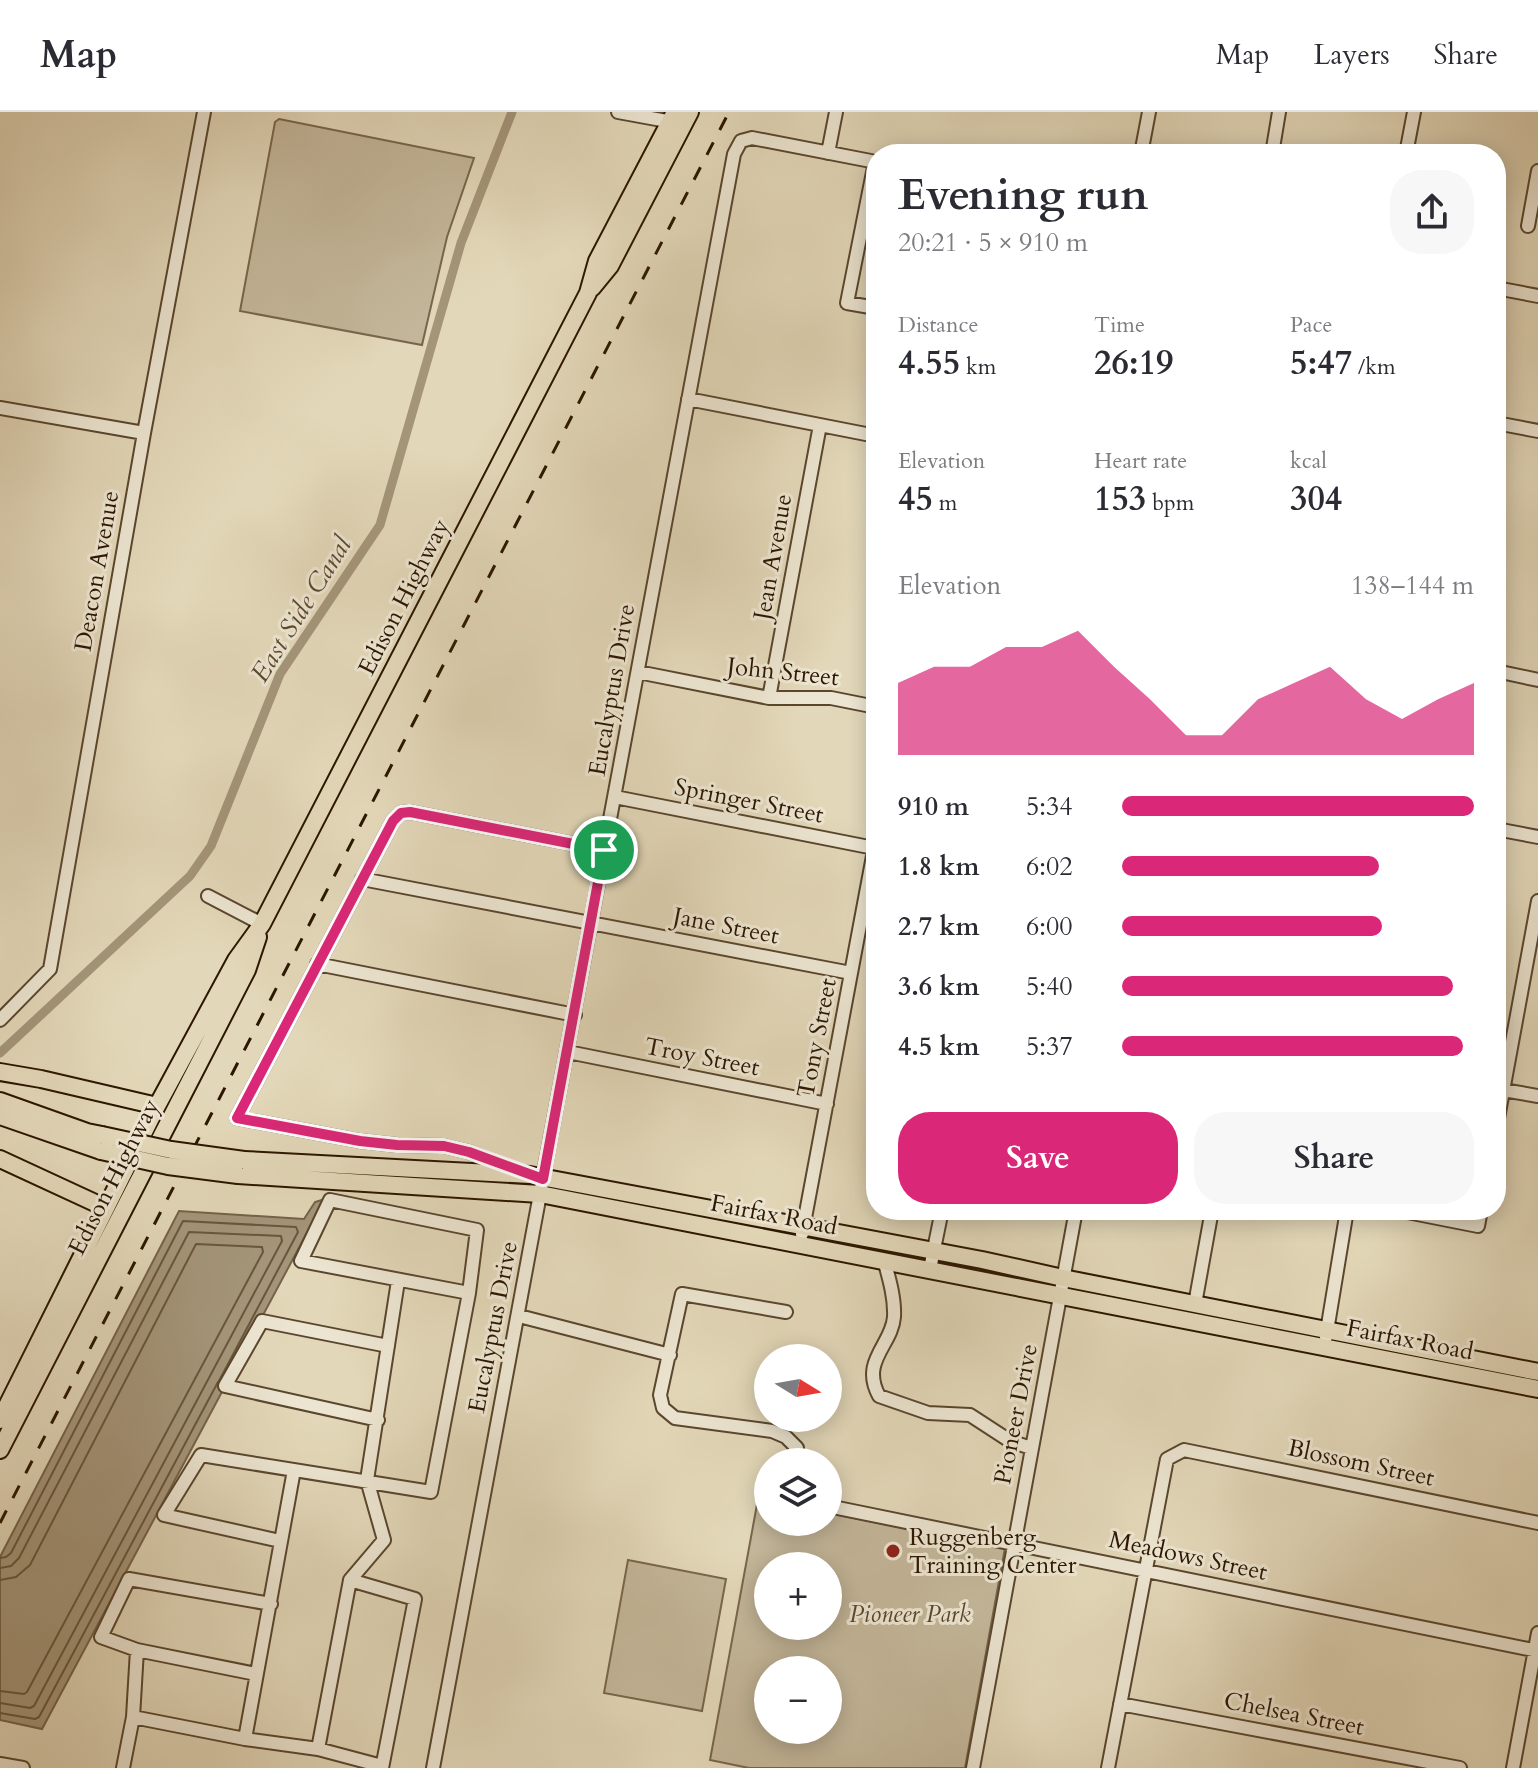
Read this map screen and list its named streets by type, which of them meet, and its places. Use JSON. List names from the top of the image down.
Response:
{
  "streets": {
    "main road": ["Edison Highway", "Fairfax Road"],
    "street": [
      "Jean Avenue",
      "Deacon Avenue",
      "John Street",
      "Eucalyptus Drive",
      "Springer Street",
      "Jane Street",
      "Tony Street",
      "Troy Street",
      "Pioneer Drive",
      "Blossom Street",
      "Meadows Street",
      "Chelsea Street"
    ]
  },
  "crossings": [
    ["Jean Avenue", "John Street"],
    ["John Street", "Eucalyptus Drive"],
    ["Eucalyptus Drive", "Springer Street"],
    ["Eucalyptus Drive", "Jane Street"],
    ["Eucalyptus Drive", "Troy Street"],
    ["Eucalyptus Drive", "Fairfax Road"],
    ["Jane Street", "Tony Street"],
    ["Tony Street", "Troy Street"],
    ["Tony Street", "Fairfax Road"],
    ["Fairfax Road", "Pioneer Drive"],
    ["Pioneer Drive", "Meadows Street"],
    ["Blossom Street", "Meadows Street"]
  ],
  "water": ["East Side Canal"],
  "parks": ["Pioneer Park"],
  "places": ["Ruggenberg Training Center"],
  "north": "right",
  "page": {
    "header": "Map",
    "nav": ["Map", "Layers", "Share"],
    "heading": ["Evening run", "20:21 · 5 × 910 m"],
    "stats": [
      ["Distance", "4.55 km"],
      ["Time", "26:19"],
      ["Pace", "5:47 /km"],
      ["Elevation", "45 m"],
      ["Heart rate", "153 bpm"],
      ["kcal", "304"]
    ],
    "chart": ["Elevation", "138–144 m"],
    "list": [
      {
        "name": "910 m",
        "note": "5:34"
      },
      {
        "name": "1.8 km",
        "note": "6:02"
      },
      {
        "name": "2.7 km",
        "note": "6:00"
      },
      {
        "name": "3.6 km",
        "note": "5:40"
      },
      {
        "name": "4.5 km",
        "note": "5:37"
      }
    ],
    "buttons": ["Save", "Share"],
    "map_buttons": ["+", "−"]
  }
}
